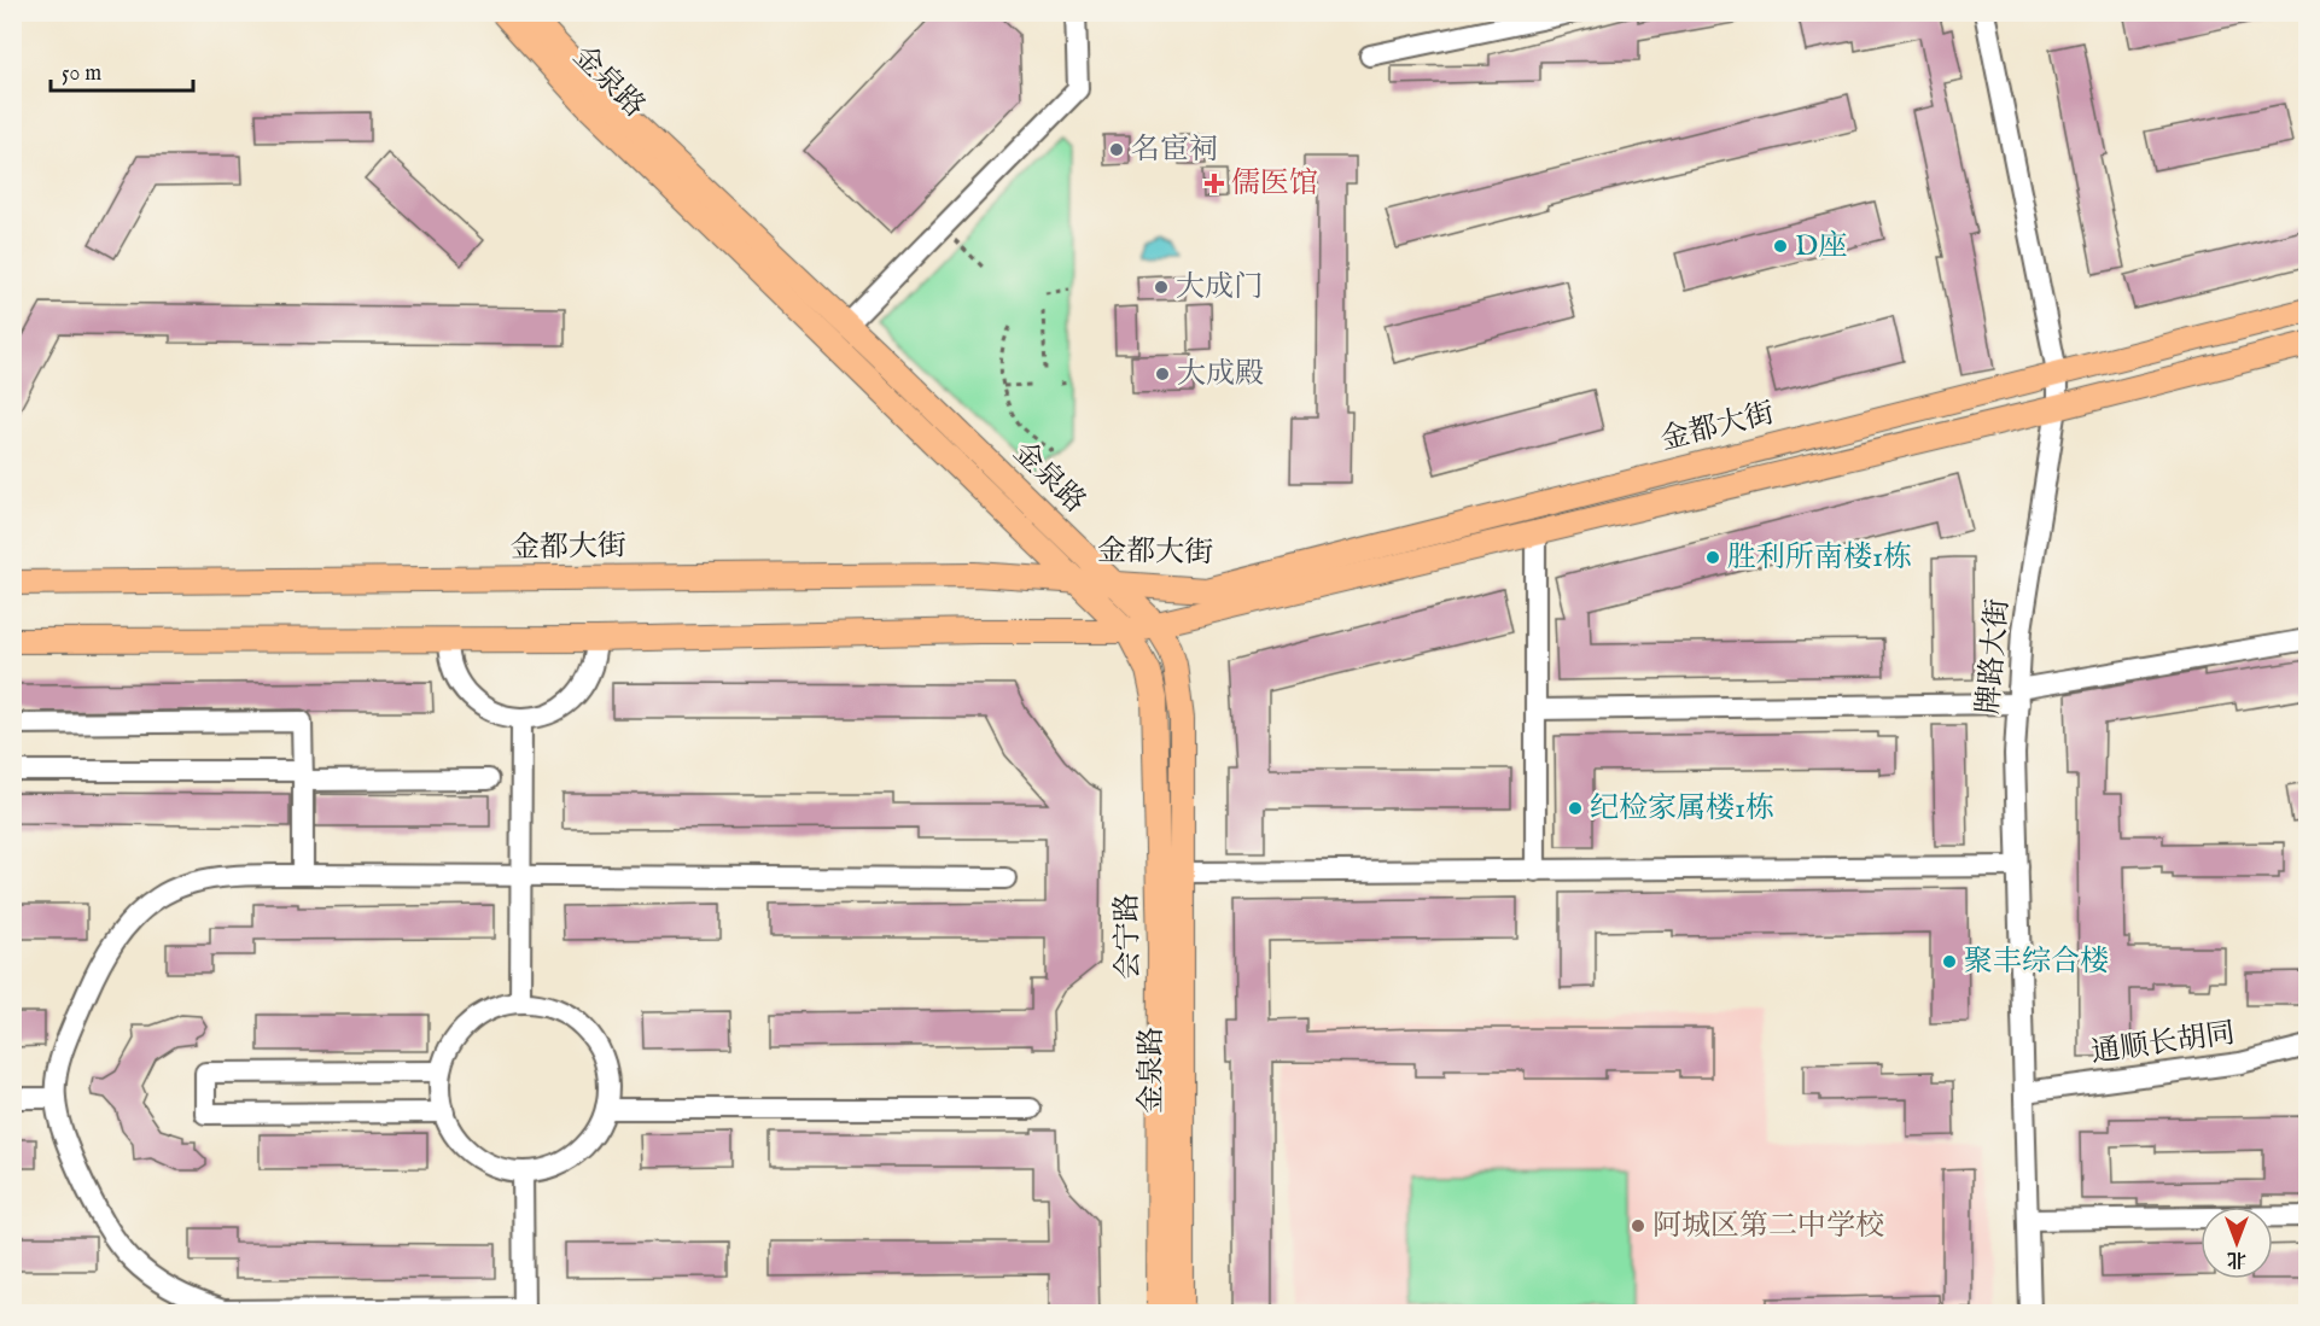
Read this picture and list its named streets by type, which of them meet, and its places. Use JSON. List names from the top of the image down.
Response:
{
  "streets": {
    "main road": ["金泉路", "金都大街", "会宁路"],
    "street": ["牌路大街", "通顺长胡同"]
  },
  "crossings": [
    ["金泉路", "金都大街"],
    ["金泉路", "会宁路"],
    ["金都大街", "牌路大街"],
    ["金都大街", "会宁路"],
    ["牌路大街", "通顺长胡同"]
  ],
  "places": {
    "other": [
      "名宦祠",
      "D座",
      "大成门",
      "大成殿",
      "胜利所南楼1栋",
      "纪检家属楼1栋",
      "聚丰综合楼",
      "阿城区第二中学校"
    ],
    "health": ["儒医馆"]
  },
  "scale_bar": "50 m",
  "north": "bottom"
}
